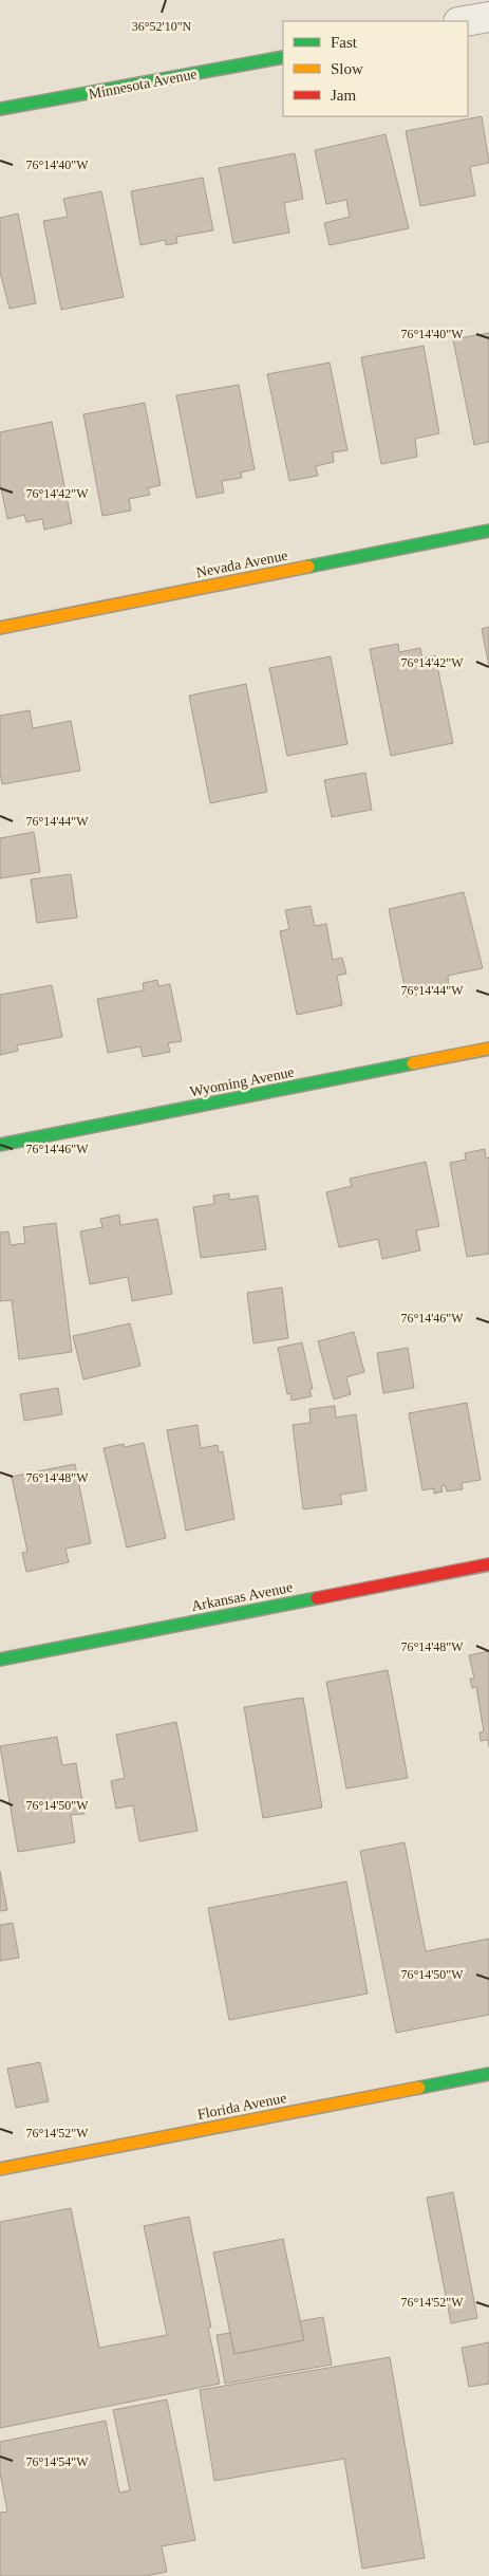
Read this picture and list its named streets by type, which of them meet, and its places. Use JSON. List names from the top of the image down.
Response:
{
  "streets": {
    "street": [
      "Minnesota Avenue",
      "Nevada Avenue",
      "Wyoming Avenue",
      "Arkansas Avenue",
      "Florida Avenue"
    ]
  },
  "legend": ["Fast", "Slow", "Jam"],
  "coordinates": [
    "36°52'10\"N",
    "76°14'40\"W",
    "76°14'42\"W",
    "76°14'44\"W",
    "76°14'46\"W",
    "76°14'48\"W",
    "76°14'50\"W",
    "76°14'52\"W",
    "76°14'54\"W"
  ]
}
